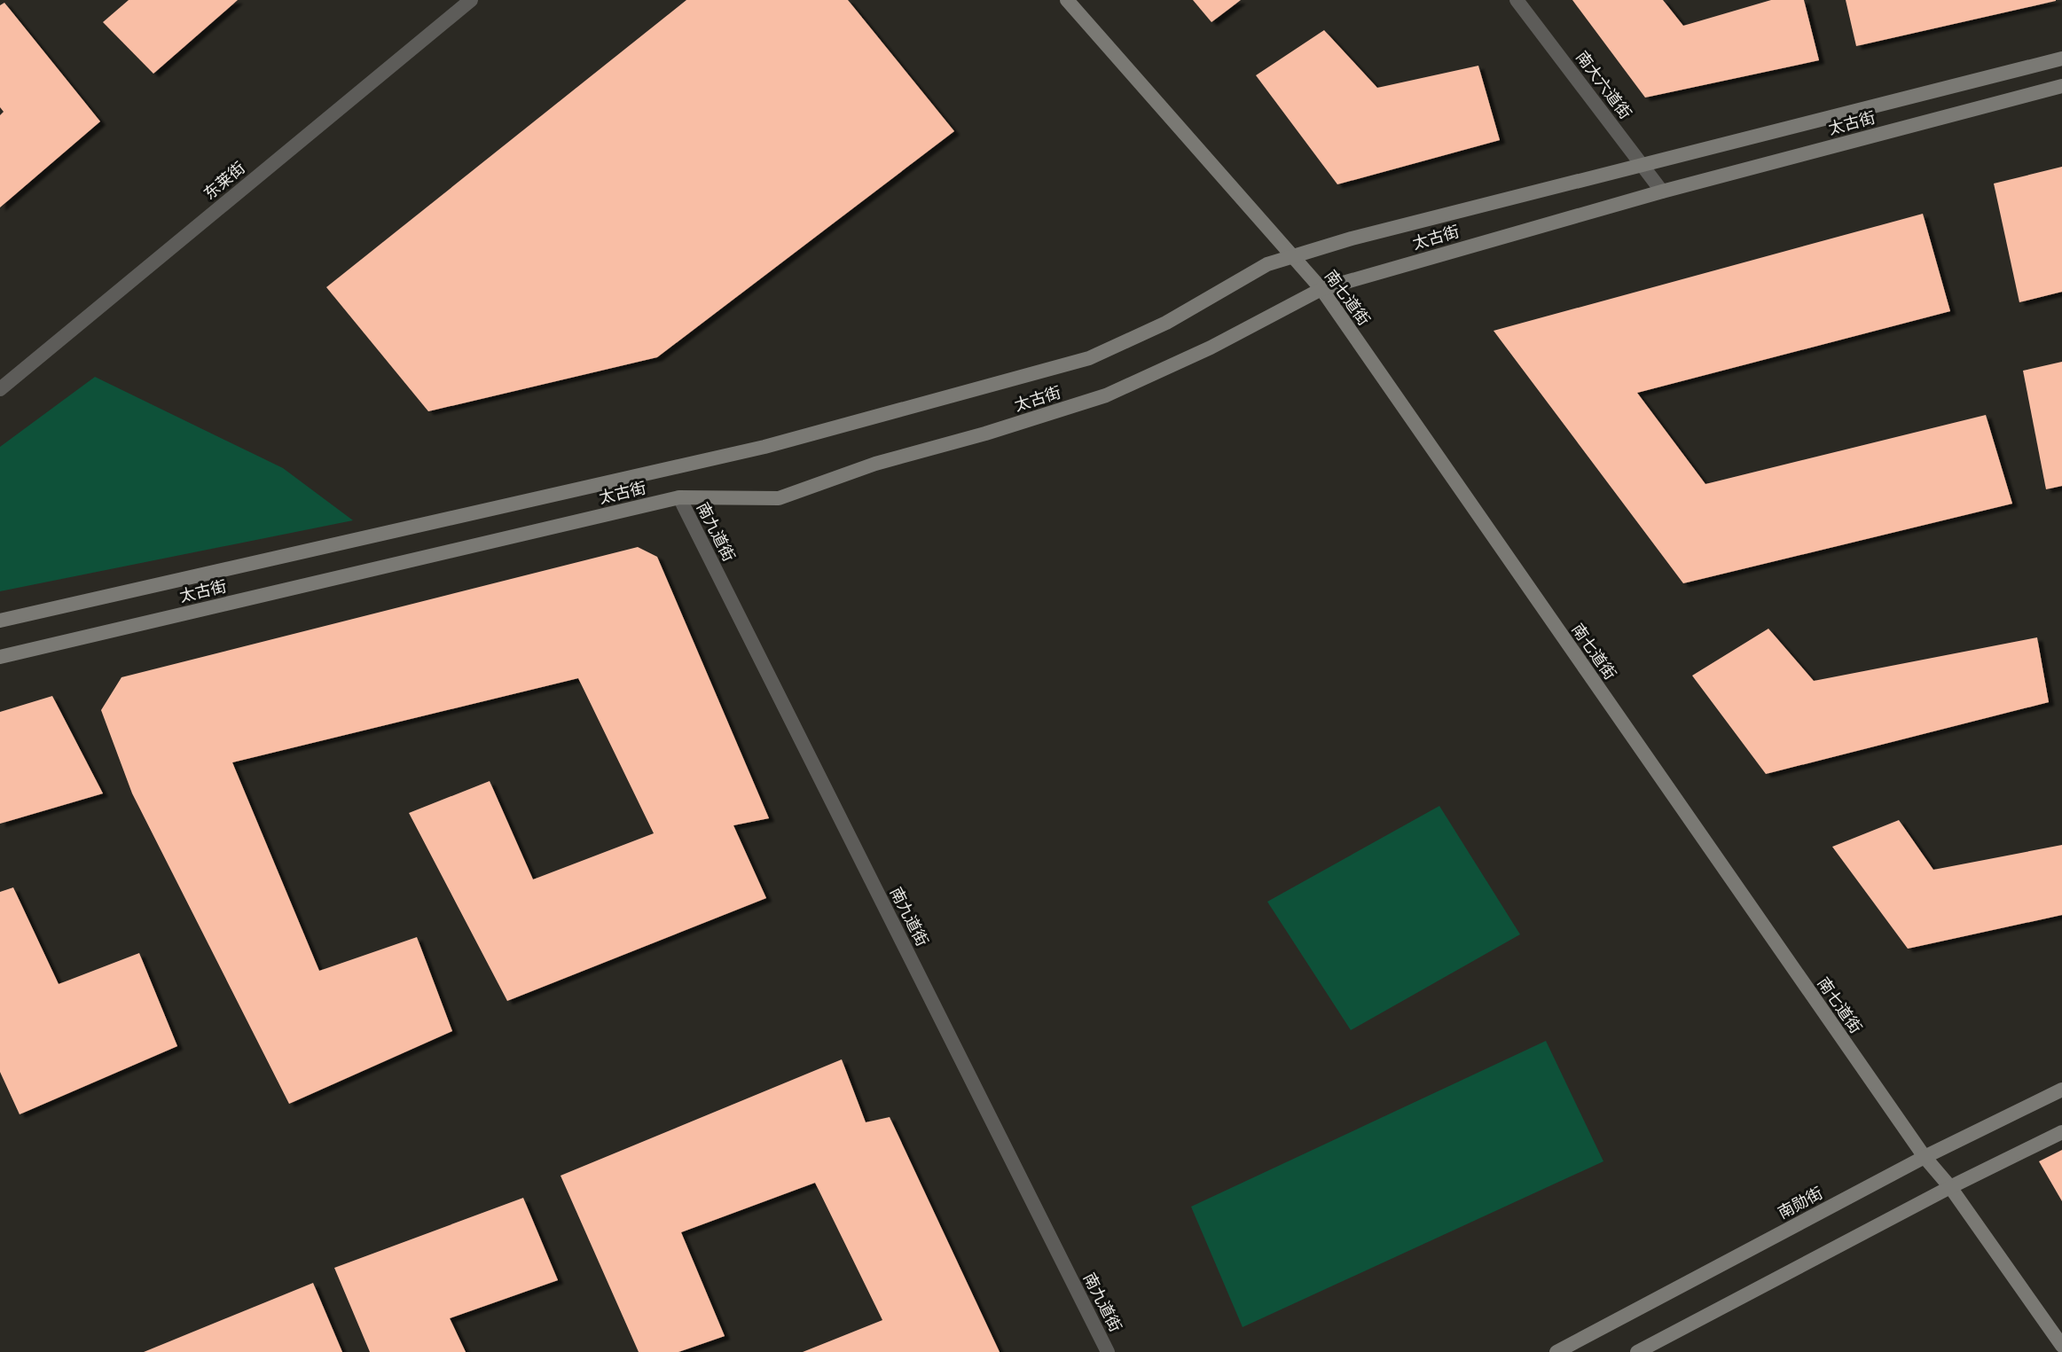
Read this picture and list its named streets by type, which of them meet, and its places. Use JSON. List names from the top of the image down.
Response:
{
  "streets": {
    "main road": ["太古街", "南七道街", "南勋街"],
    "street": ["南大六道街", "东莱街", "南九道街"]
  },
  "crossings": [
    ["南大六道街", "太古街"],
    ["太古街", "南七道街"],
    ["太古街", "南九道街"],
    ["南七道街", "南勋街"]
  ]
}
